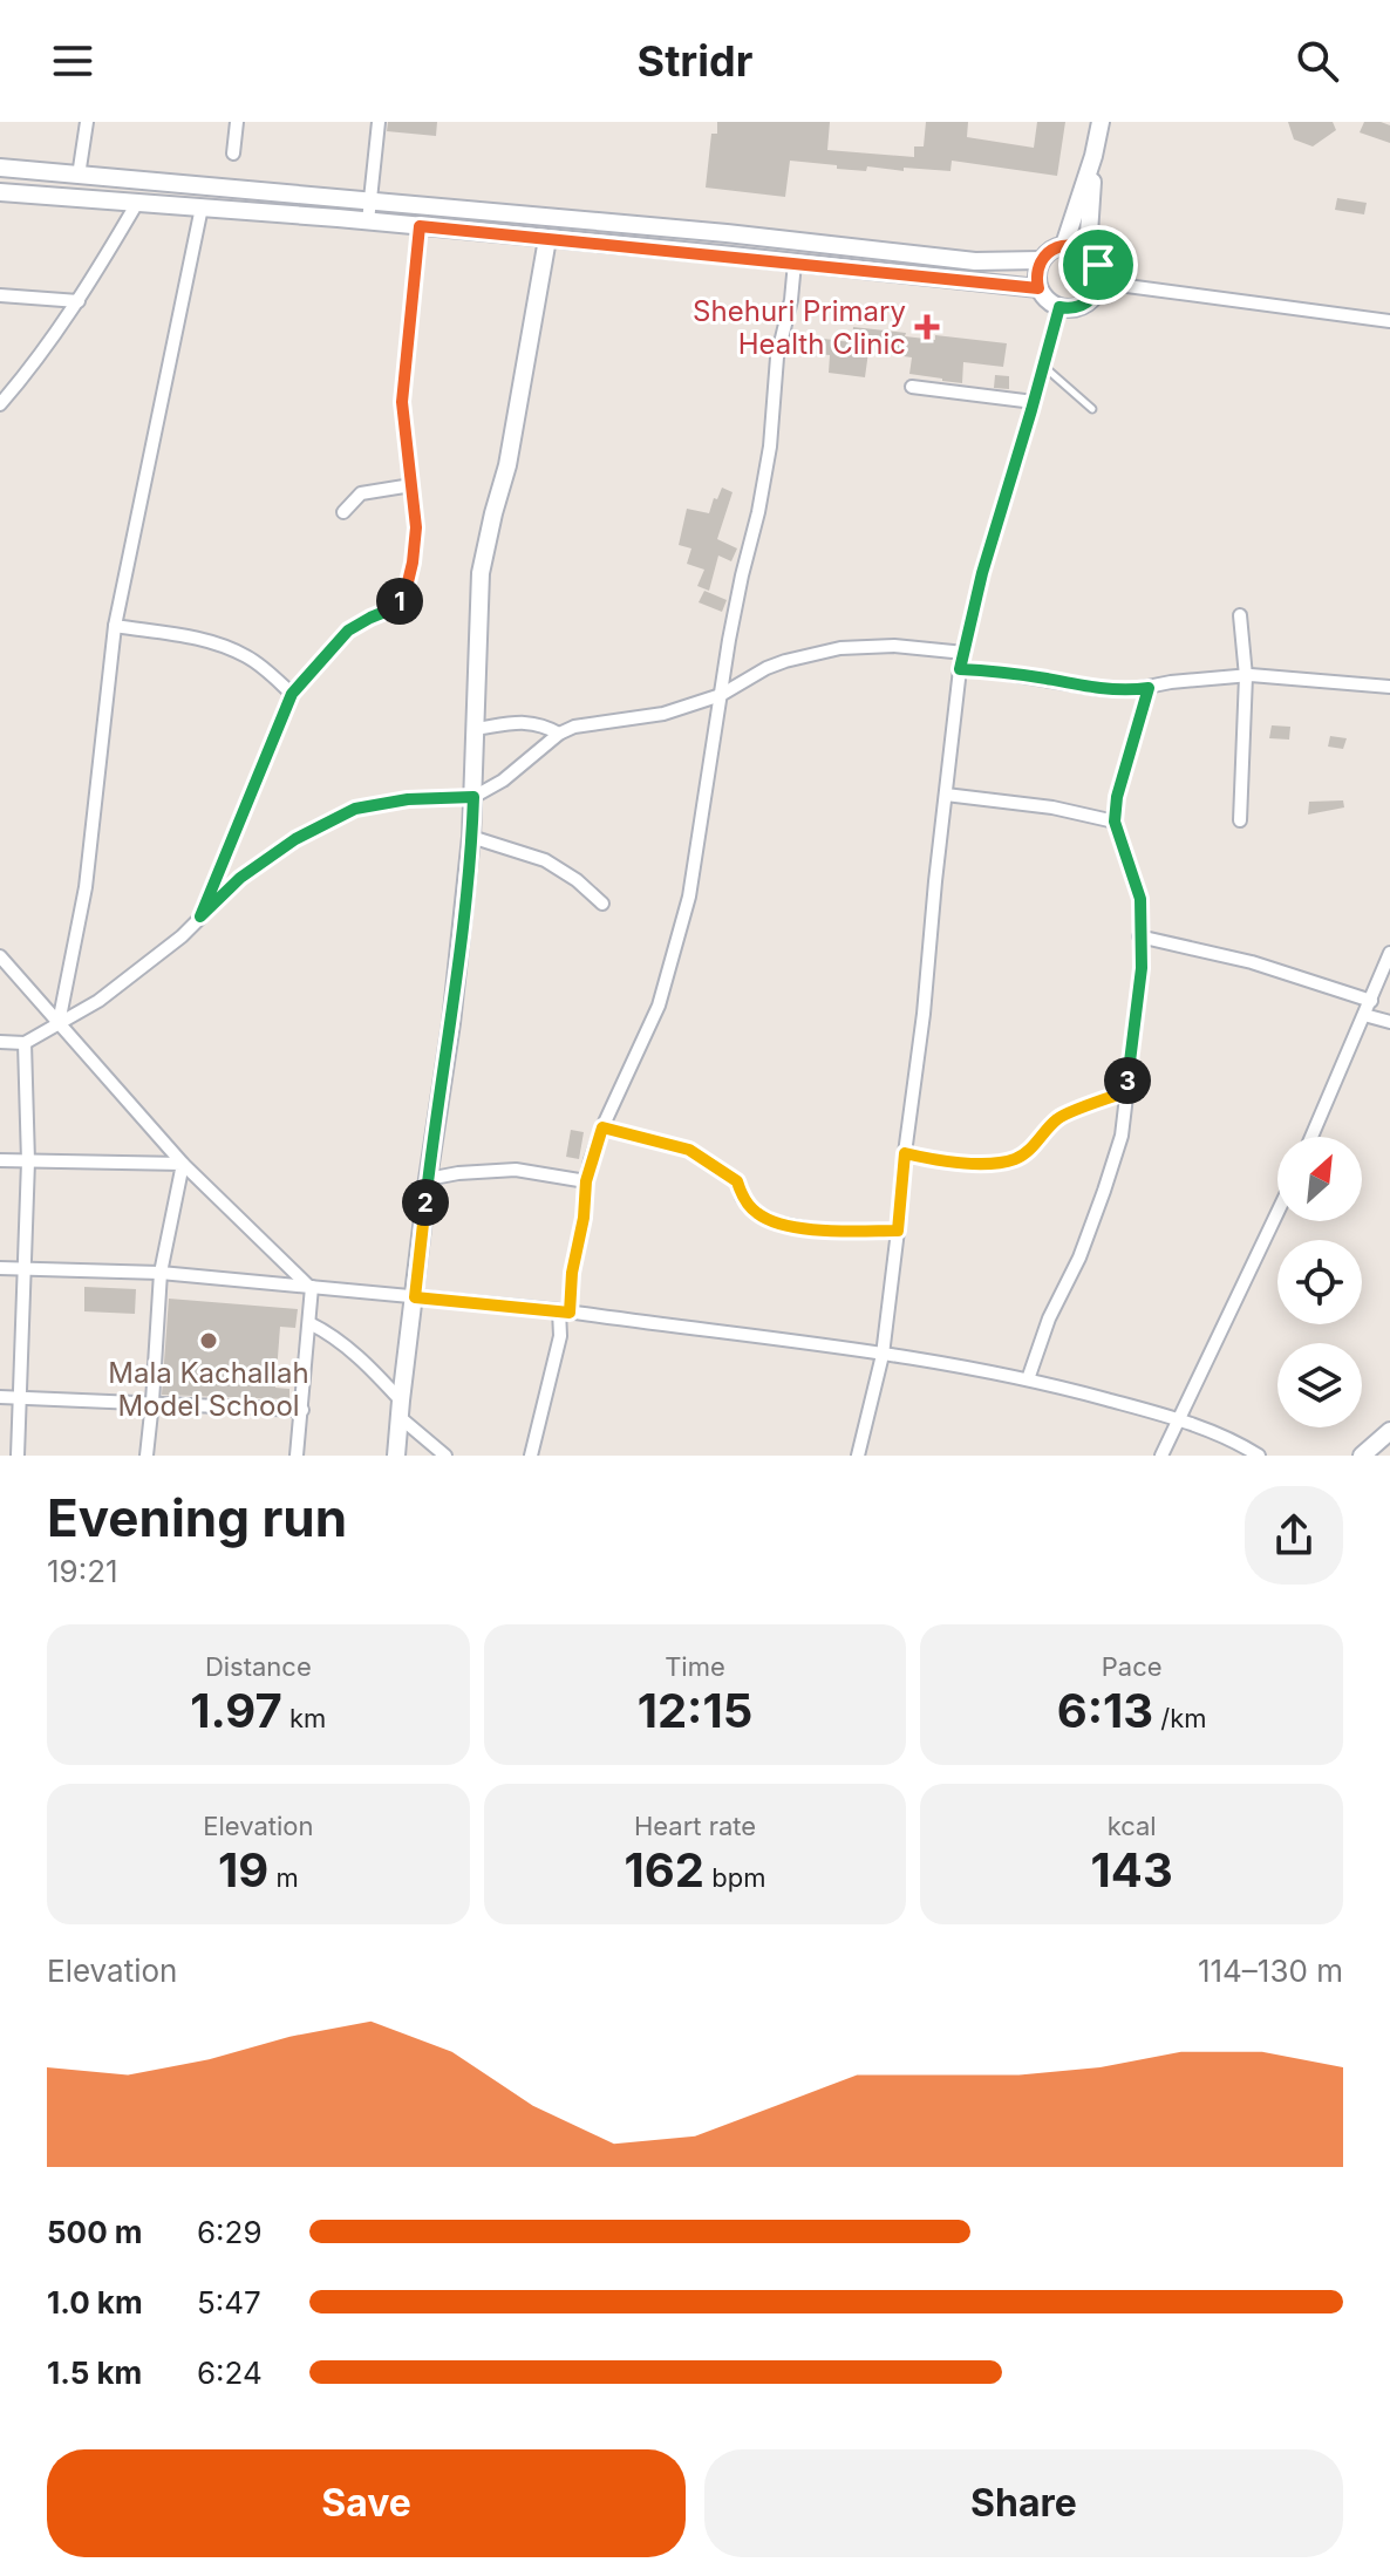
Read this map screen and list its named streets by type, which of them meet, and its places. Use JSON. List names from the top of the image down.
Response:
{
  "places": {
    "health": ["Shehuri Primary Health Clinic"],
    "other": ["Mala Kachallah Model School"]
  },
  "north": "top right",
  "page": {
    "header": "Stridr",
    "pins": ["1", "3", "2"],
    "heading": ["Evening run", "19:21"],
    "stats": [
      ["Distance", "1.97 km"],
      ["Time", "12:15"],
      ["Pace", "6:13 /km"],
      ["Elevation", "19 m"],
      ["Heart rate", "162 bpm"],
      ["kcal", "143"]
    ],
    "chart": ["Elevation", "114–130 m"],
    "list": [
      {
        "name": "500 m",
        "note": "6:29"
      },
      {
        "name": "1.0 km",
        "note": "5:47"
      },
      {
        "name": "1.5 km",
        "note": "6:24"
      }
    ],
    "buttons": ["Save", "Share"]
  }
}
